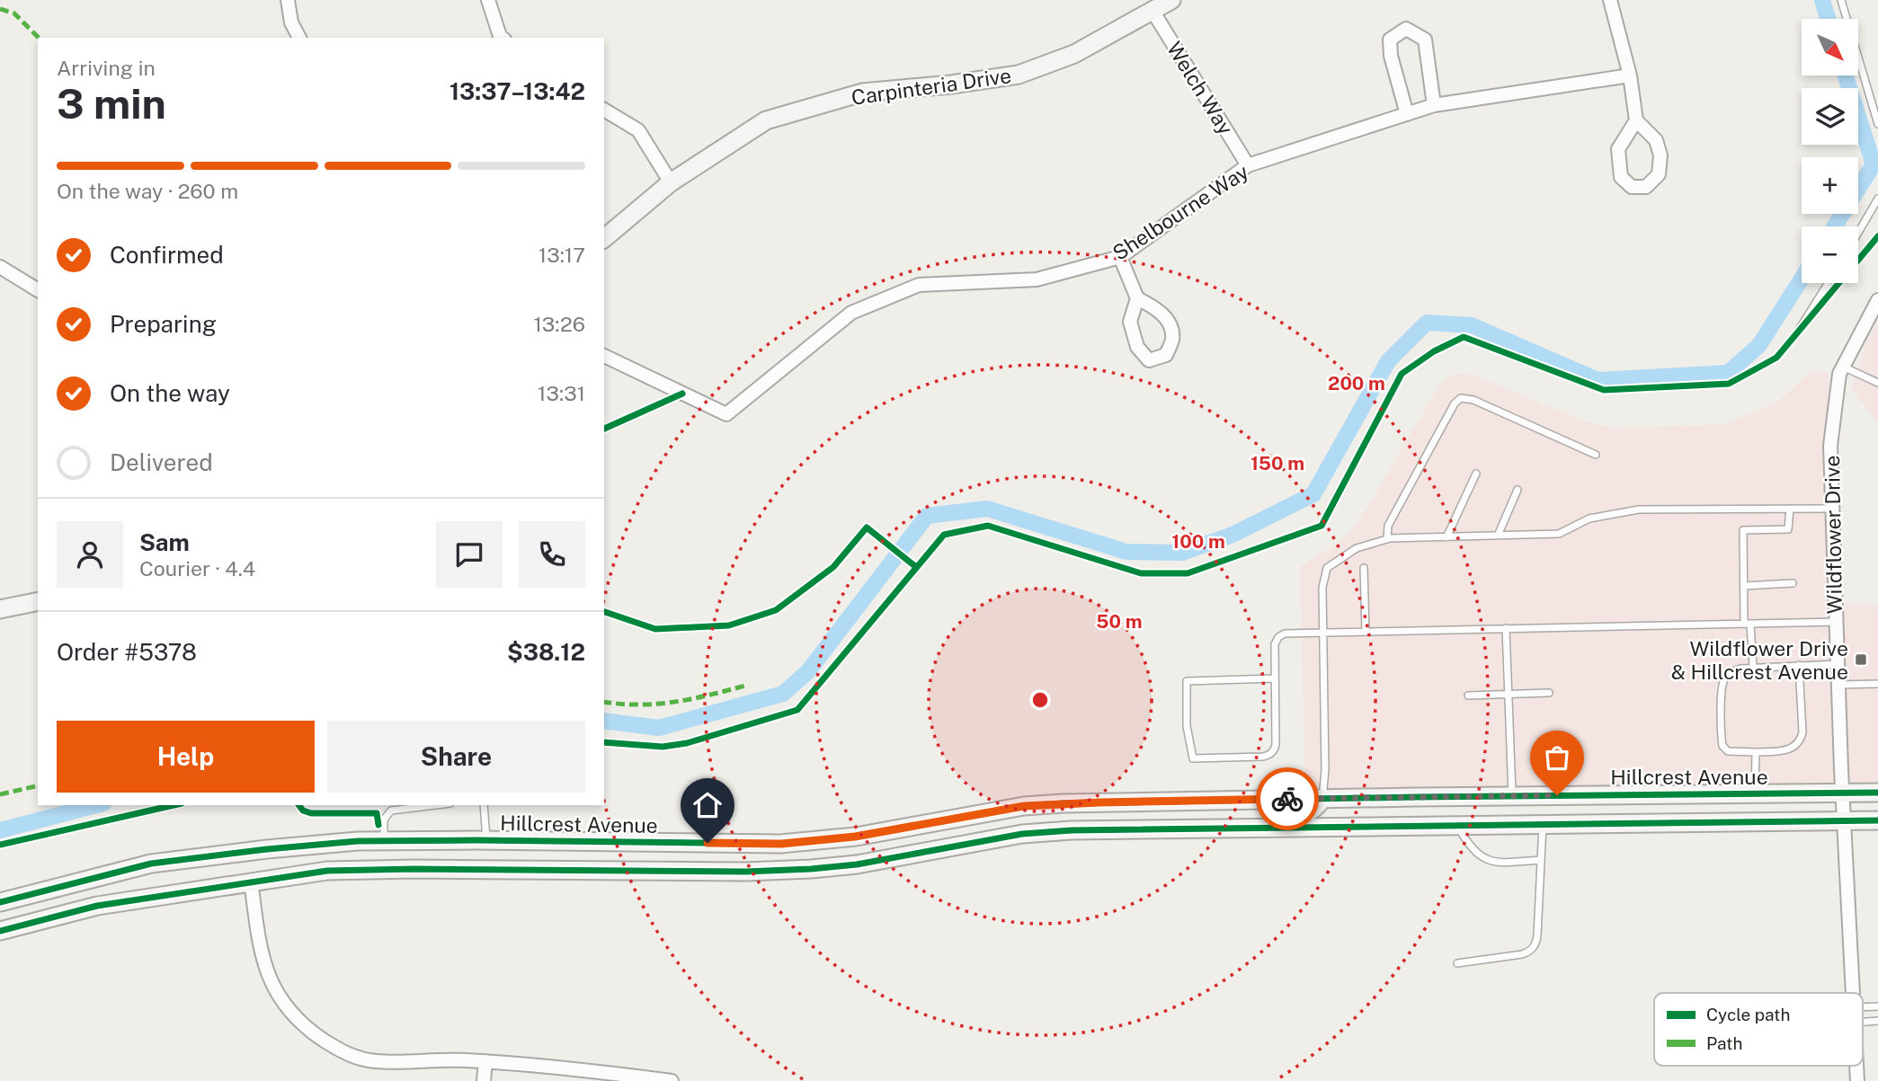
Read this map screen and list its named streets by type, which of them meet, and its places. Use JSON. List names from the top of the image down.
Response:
{
  "streets": {
    "main road": ["Carpinteria Drive", "Hillcrest Avenue"],
    "street": ["Welch Way", "Shelbourne Way", "Wildflower Drive"]
  },
  "crossings": [
    ["Carpinteria Drive", "Welch Way"],
    ["Welch Way", "Shelbourne Way"],
    ["Wildflower Drive", "Hillcrest Avenue"]
  ],
  "places": {
    "transit": ["Wildflower Drive & Hillcrest Avenue"]
  },
  "legend": ["Cycle path", "Path"],
  "north": "bottom right",
  "page": {
    "map_buttons": ["+", "−"],
    "heading": ["3 min", "Arriving in", "13:37–13:42"],
    "panel": [
      "Sam",
      "Courier · 4.4",
      "Order #5378",
      "$38.12"
    ],
    "bar": "On the way · 260 m",
    "list": [
      ["Confirmed", "13:17"],
      ["Preparing", "13:26"],
      ["On the way", "13:31"],
      "Delivered"
    ],
    "buttons": ["Help", "Share"]
  },
  "rings": [
    "200 m",
    "150 m",
    "100 m",
    "50 m"
  ]
}
